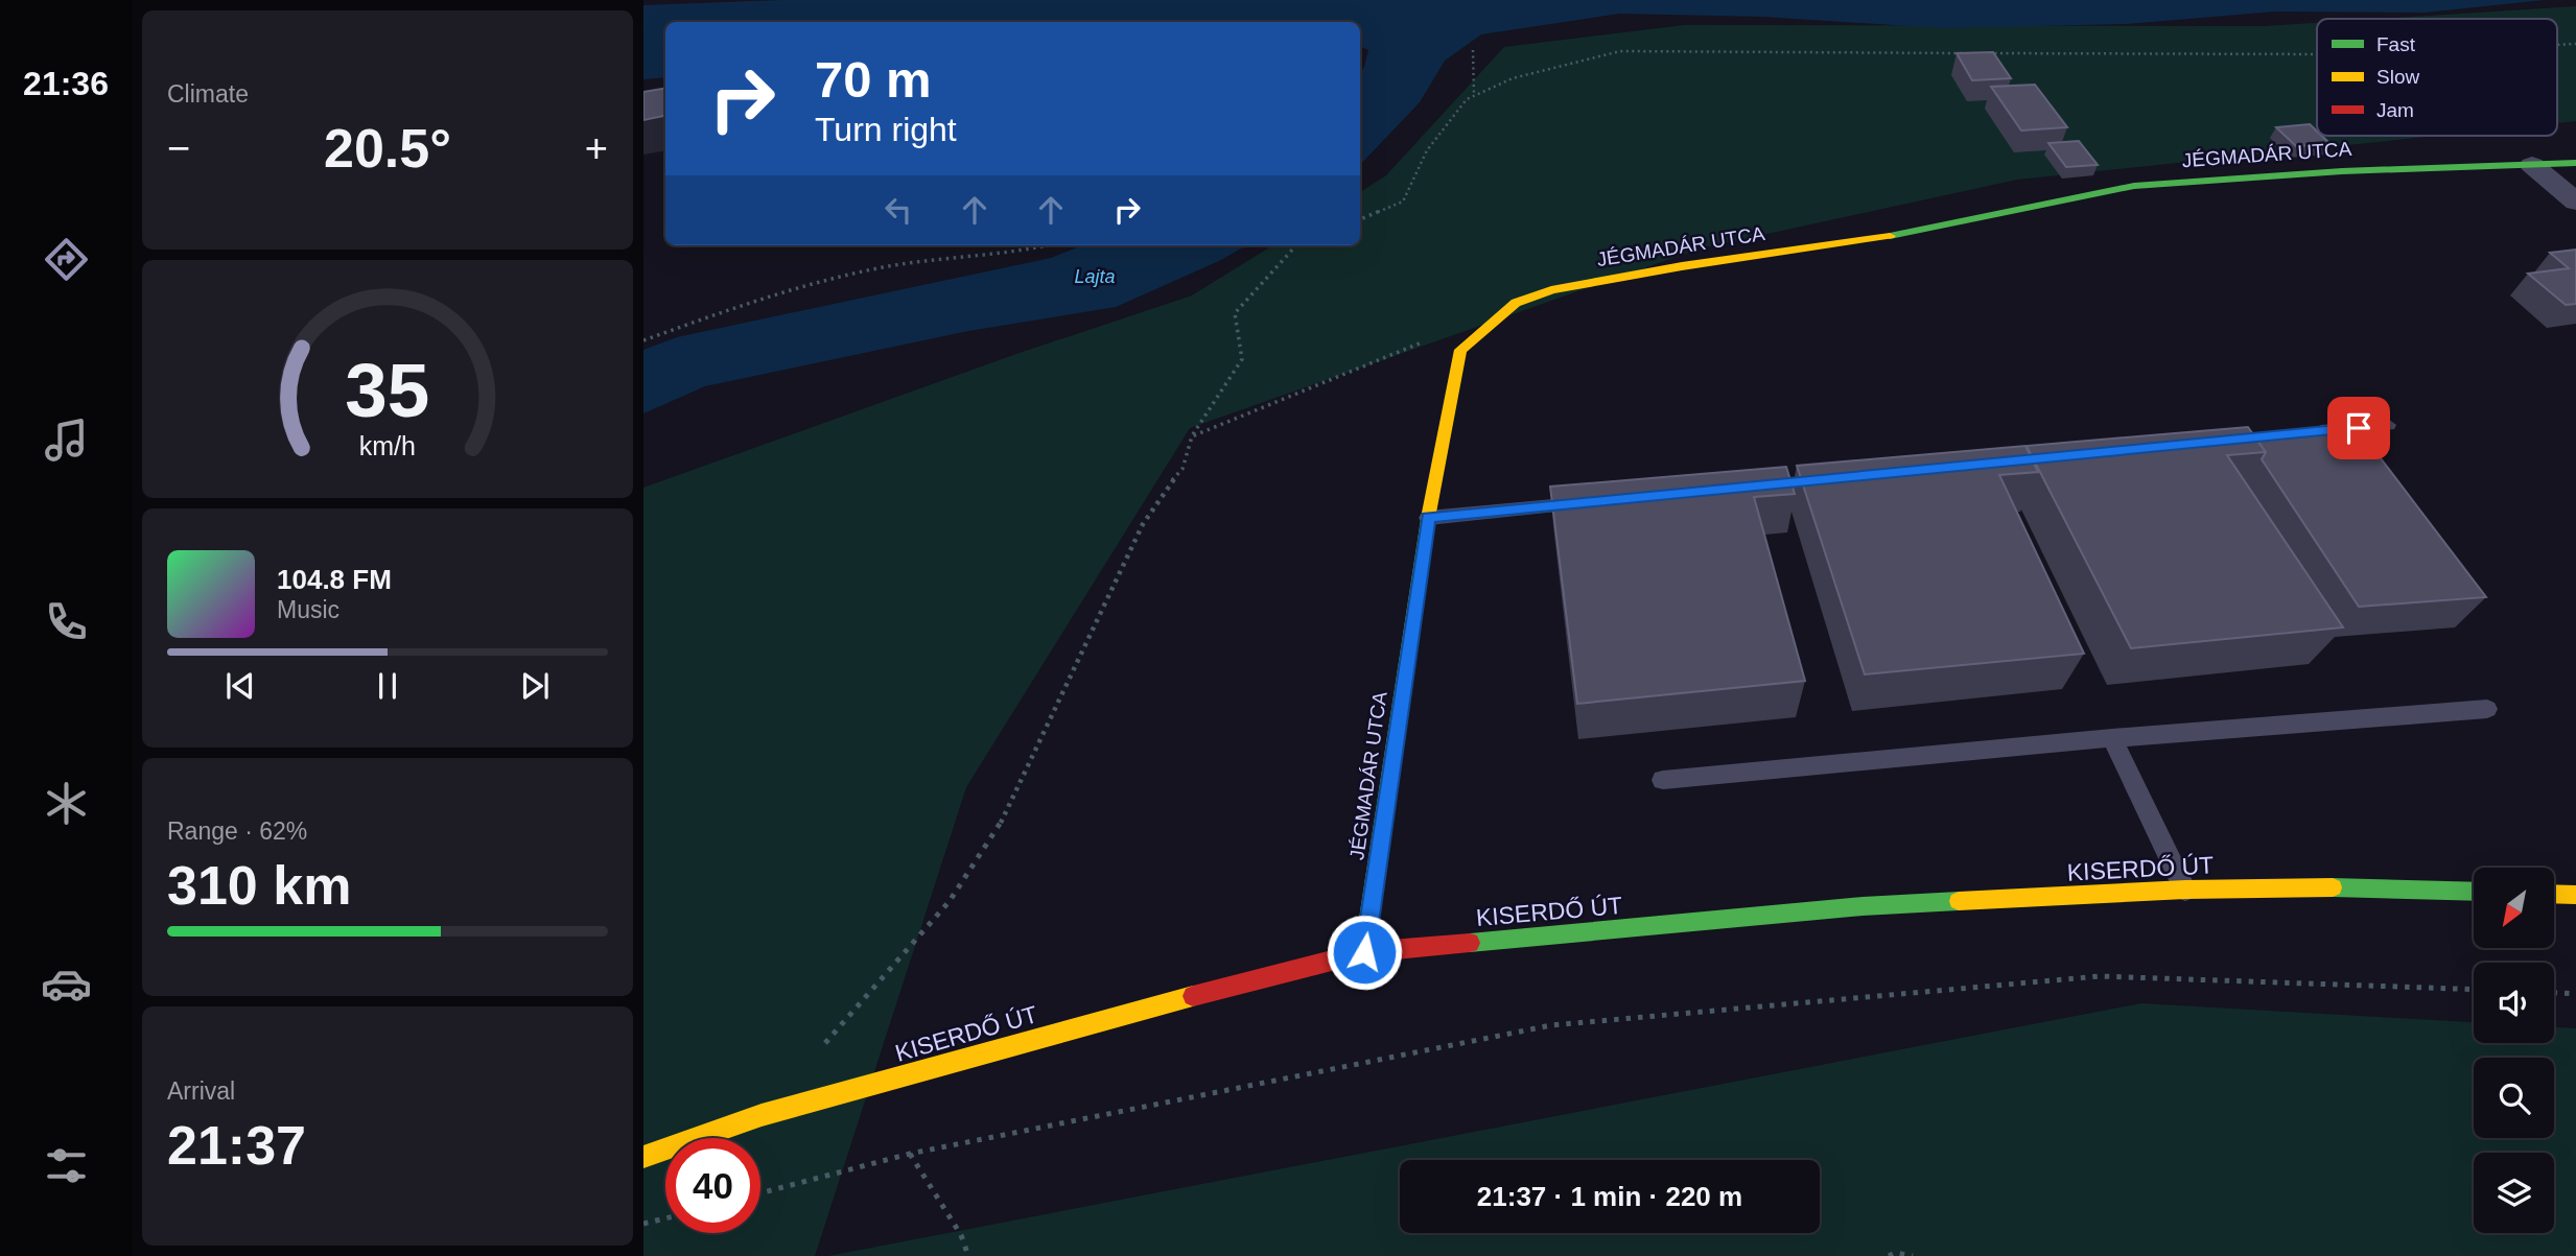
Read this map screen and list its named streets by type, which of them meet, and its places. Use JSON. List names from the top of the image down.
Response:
{
  "streets": {
    "street": ["JÉGMADÁR UTCA", "KISERDŐ ÚT"]
  },
  "crossings": [
    ["JÉGMADÁR UTCA", "KISERDŐ ÚT"]
  ],
  "water": ["Lajta"],
  "legend": ["Fast", "Slow", "Jam"],
  "north": "bottom left",
  "page": {
    "tabs": "21:36",
    "tile": [
      "Climate",
      ["Range · 62%", "310 km"],
      ["Arrival", "21:37"]
    ],
    "turn": ["70 m", "Turn right"],
    "heat": ["−", "20.5°", "+"],
    "song": ["104.8 FM", "Music"],
    "limit": "40",
    "trip": "21:37 · 1 min · 220 m",
    "gauge": ["35", "km/h"]
  }
}
